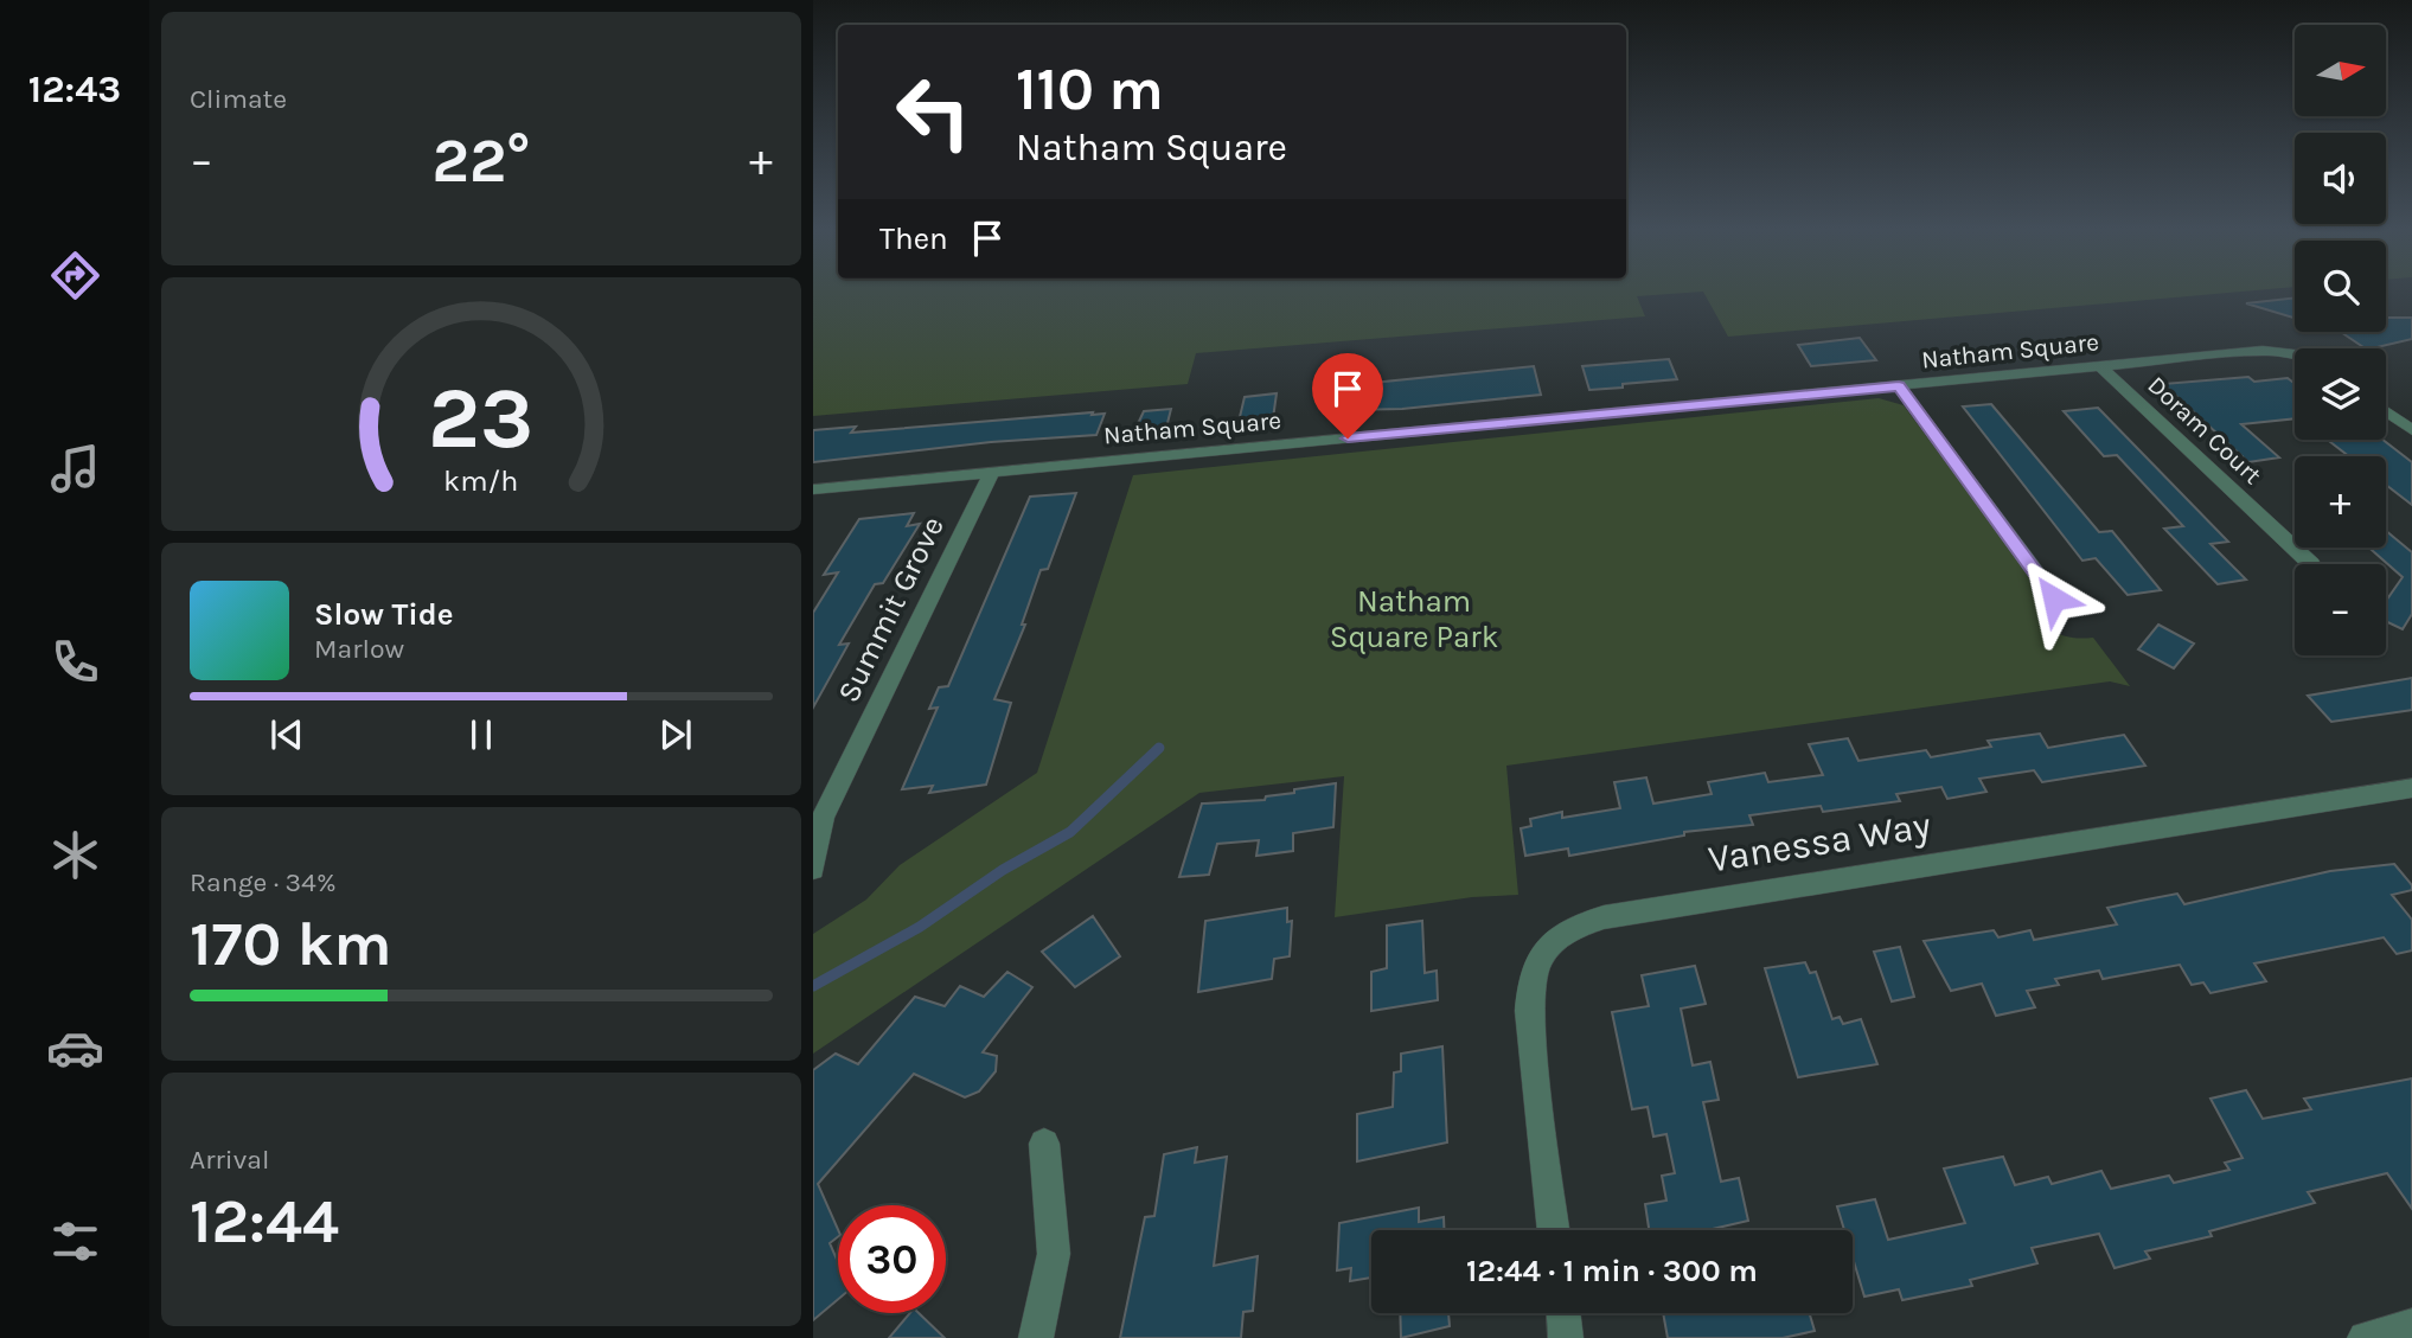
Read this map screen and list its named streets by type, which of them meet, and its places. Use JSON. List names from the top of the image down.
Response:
{
  "streets": {
    "street": [
      "Natham Square",
      "Doram Court",
      "Summit Grove",
      "Vanessa Way"
    ]
  },
  "crossings": [
    ["Natham Square", "Doram Court"],
    ["Natham Square", "Summit Grove"]
  ],
  "parks": ["Natham Square Park"],
  "north": "right",
  "page": {
    "tabs": "12:43",
    "tile": [
      "Climate",
      ["Range · 34%", "170 km"],
      ["Arrival", "12:44"]
    ],
    "map_buttons": ["+", "−"],
    "turn": ["110 m", "Natham Square"],
    "heat": ["−", "22°", "+"],
    "then": "Then",
    "song": ["Slow Tide", "Marlow"],
    "limit": "30",
    "trip": "12:44 · 1 min · 300 m",
    "gauge": ["23", "km/h"]
  }
}
